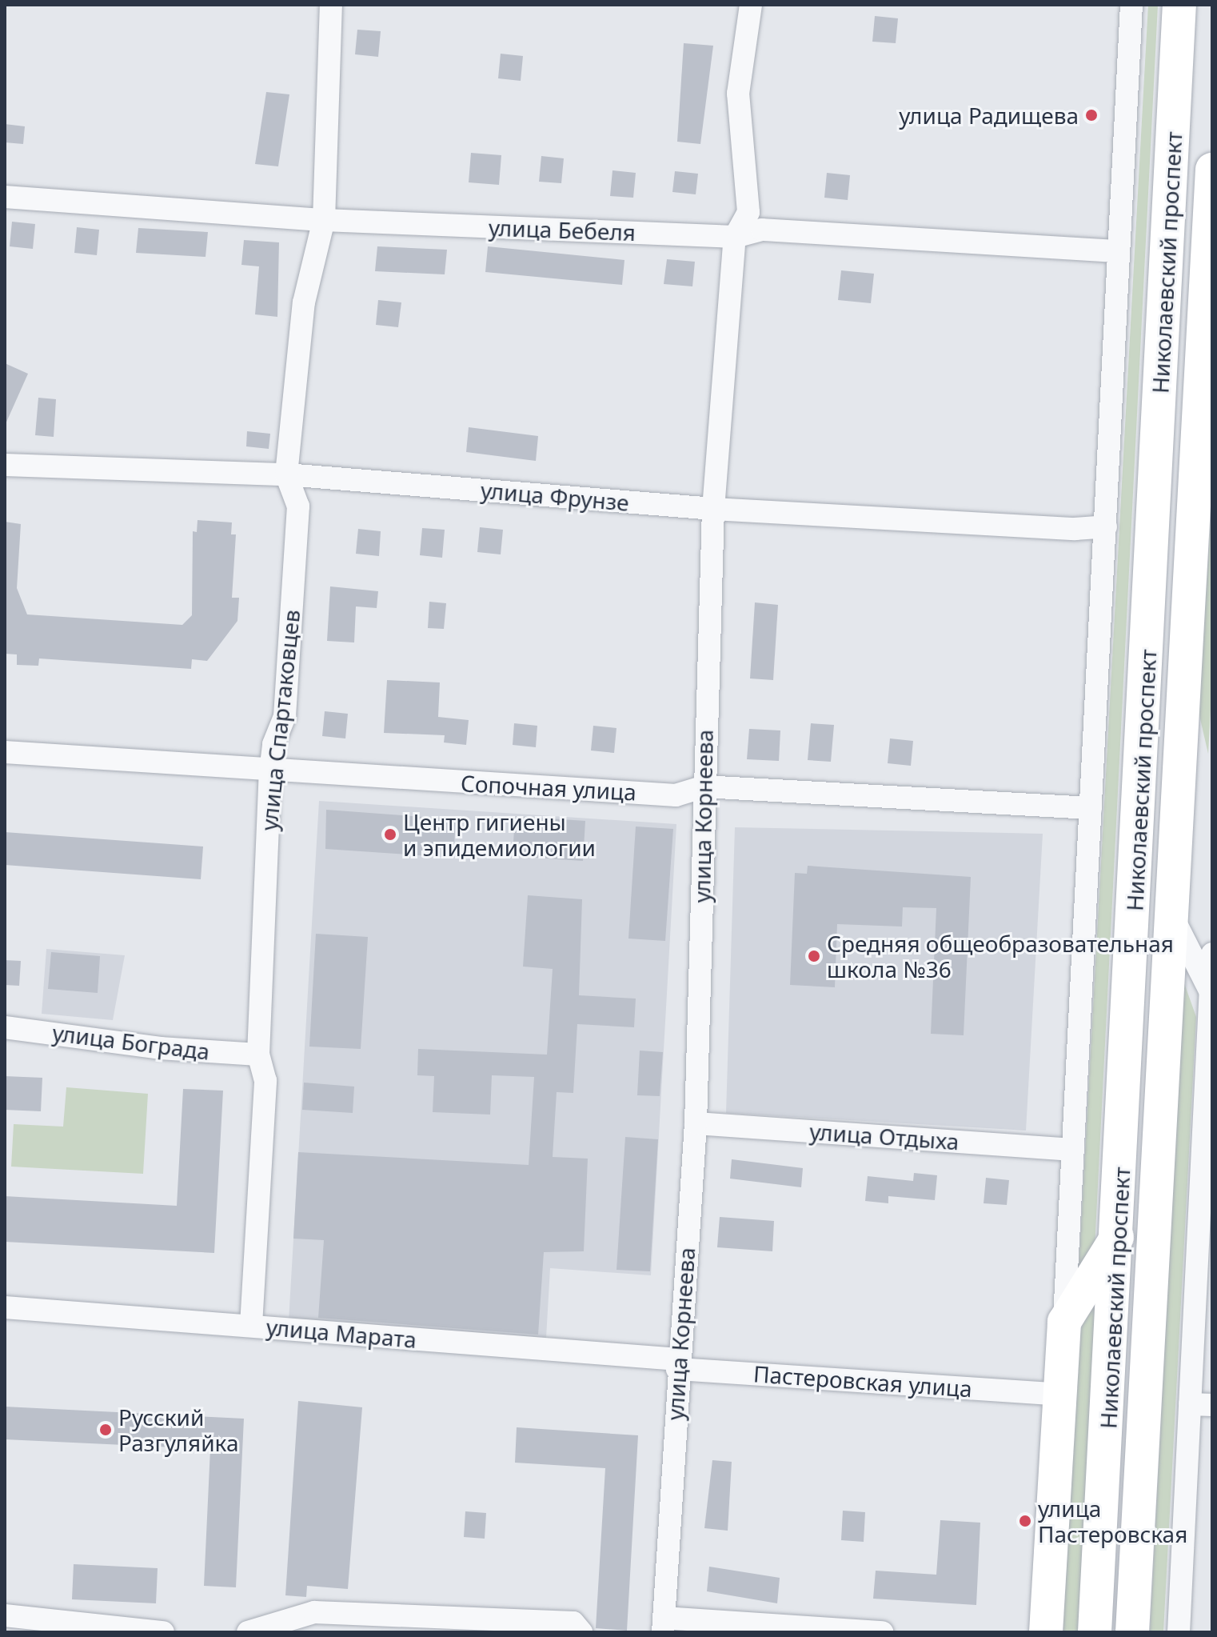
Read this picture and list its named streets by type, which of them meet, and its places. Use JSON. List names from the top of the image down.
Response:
{
  "streets": {
    "main road": ["Николаевский проспект"],
    "street": [
      "улица Бебеля",
      "улица Фрунзе",
      "улица Спартаковцев",
      "Сопочная улица",
      "улица Корнеева",
      "улица Бограда",
      "улица Отдыха",
      "улица Марата",
      "Пастеровская улица"
    ]
  },
  "crossings": [
    ["улица Бебеля", "улица Спартаковцев"],
    ["улица Бебеля", "улица Корнеева"],
    ["улица Фрунзе", "улица Спартаковцев"],
    ["улица Фрунзе", "улица Корнеева"],
    ["улица Спартаковцев", "Сопочная улица"],
    ["улица Спартаковцев", "улица Бограда"],
    ["улица Спартаковцев", "улица Марата"],
    ["Сопочная улица", "улица Корнеева"],
    ["улица Корнеева", "улица Отдыха"],
    ["улица Корнеева", "улица Марата"],
    ["улица Корнеева", "Пастеровская улица"],
    ["улица Марата", "Пастеровская улица"]
  ],
  "places": [
    "улица Радищева",
    "Центр гигиены и эпидемиологии",
    "Средняя общеобразовательная школа №36",
    "Русский Разгуляйка",
    "улица Пастеровская"
  ]
}
